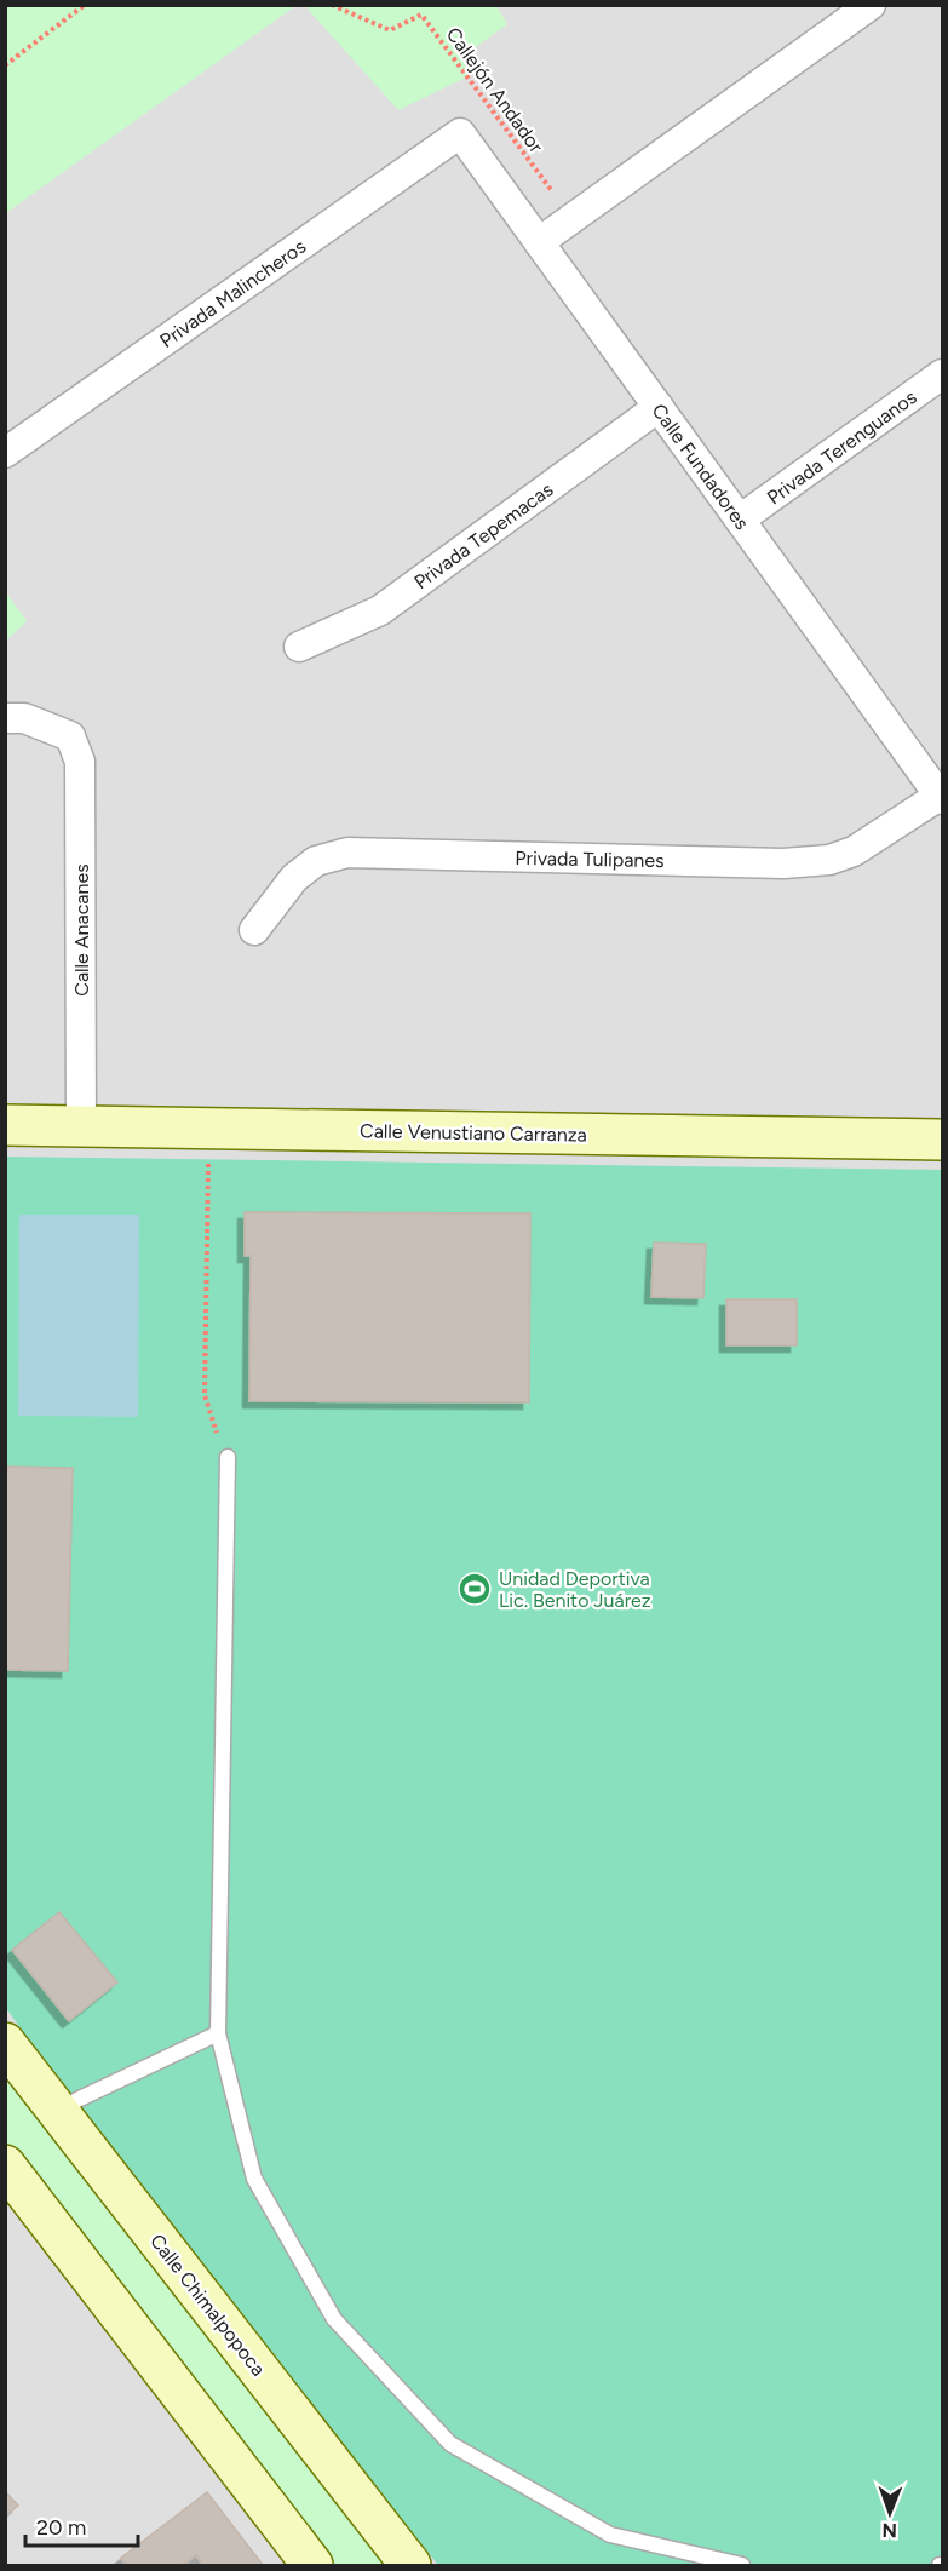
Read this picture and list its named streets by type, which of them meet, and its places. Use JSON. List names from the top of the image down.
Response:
{
  "streets": {
    "main road": ["Calle Venustiano Carranza", "Calle Chimalpopoca"],
    "street": [
      "Privada Malincheros",
      "Privada Terenguanos",
      "Calle Fundadores",
      "Privada Tepemacas",
      "Privada Tulipanes",
      "Calle Anacanes"
    ],
    "path": ["Callejón Andador"]
  },
  "crossings": [
    ["Privada Malincheros", "Calle Fundadores"],
    ["Privada Terenguanos", "Calle Fundadores"],
    ["Calle Fundadores", "Privada Tepemacas"],
    ["Calle Fundadores", "Privada Tulipanes"],
    ["Calle Anacanes", "Calle Venustiano Carranza"]
  ],
  "places": {
    "sports": ["Unidad Deportiva Lic. Benito Juárez"]
  },
  "scale_bar": "20 m",
  "north": "bottom"
}
